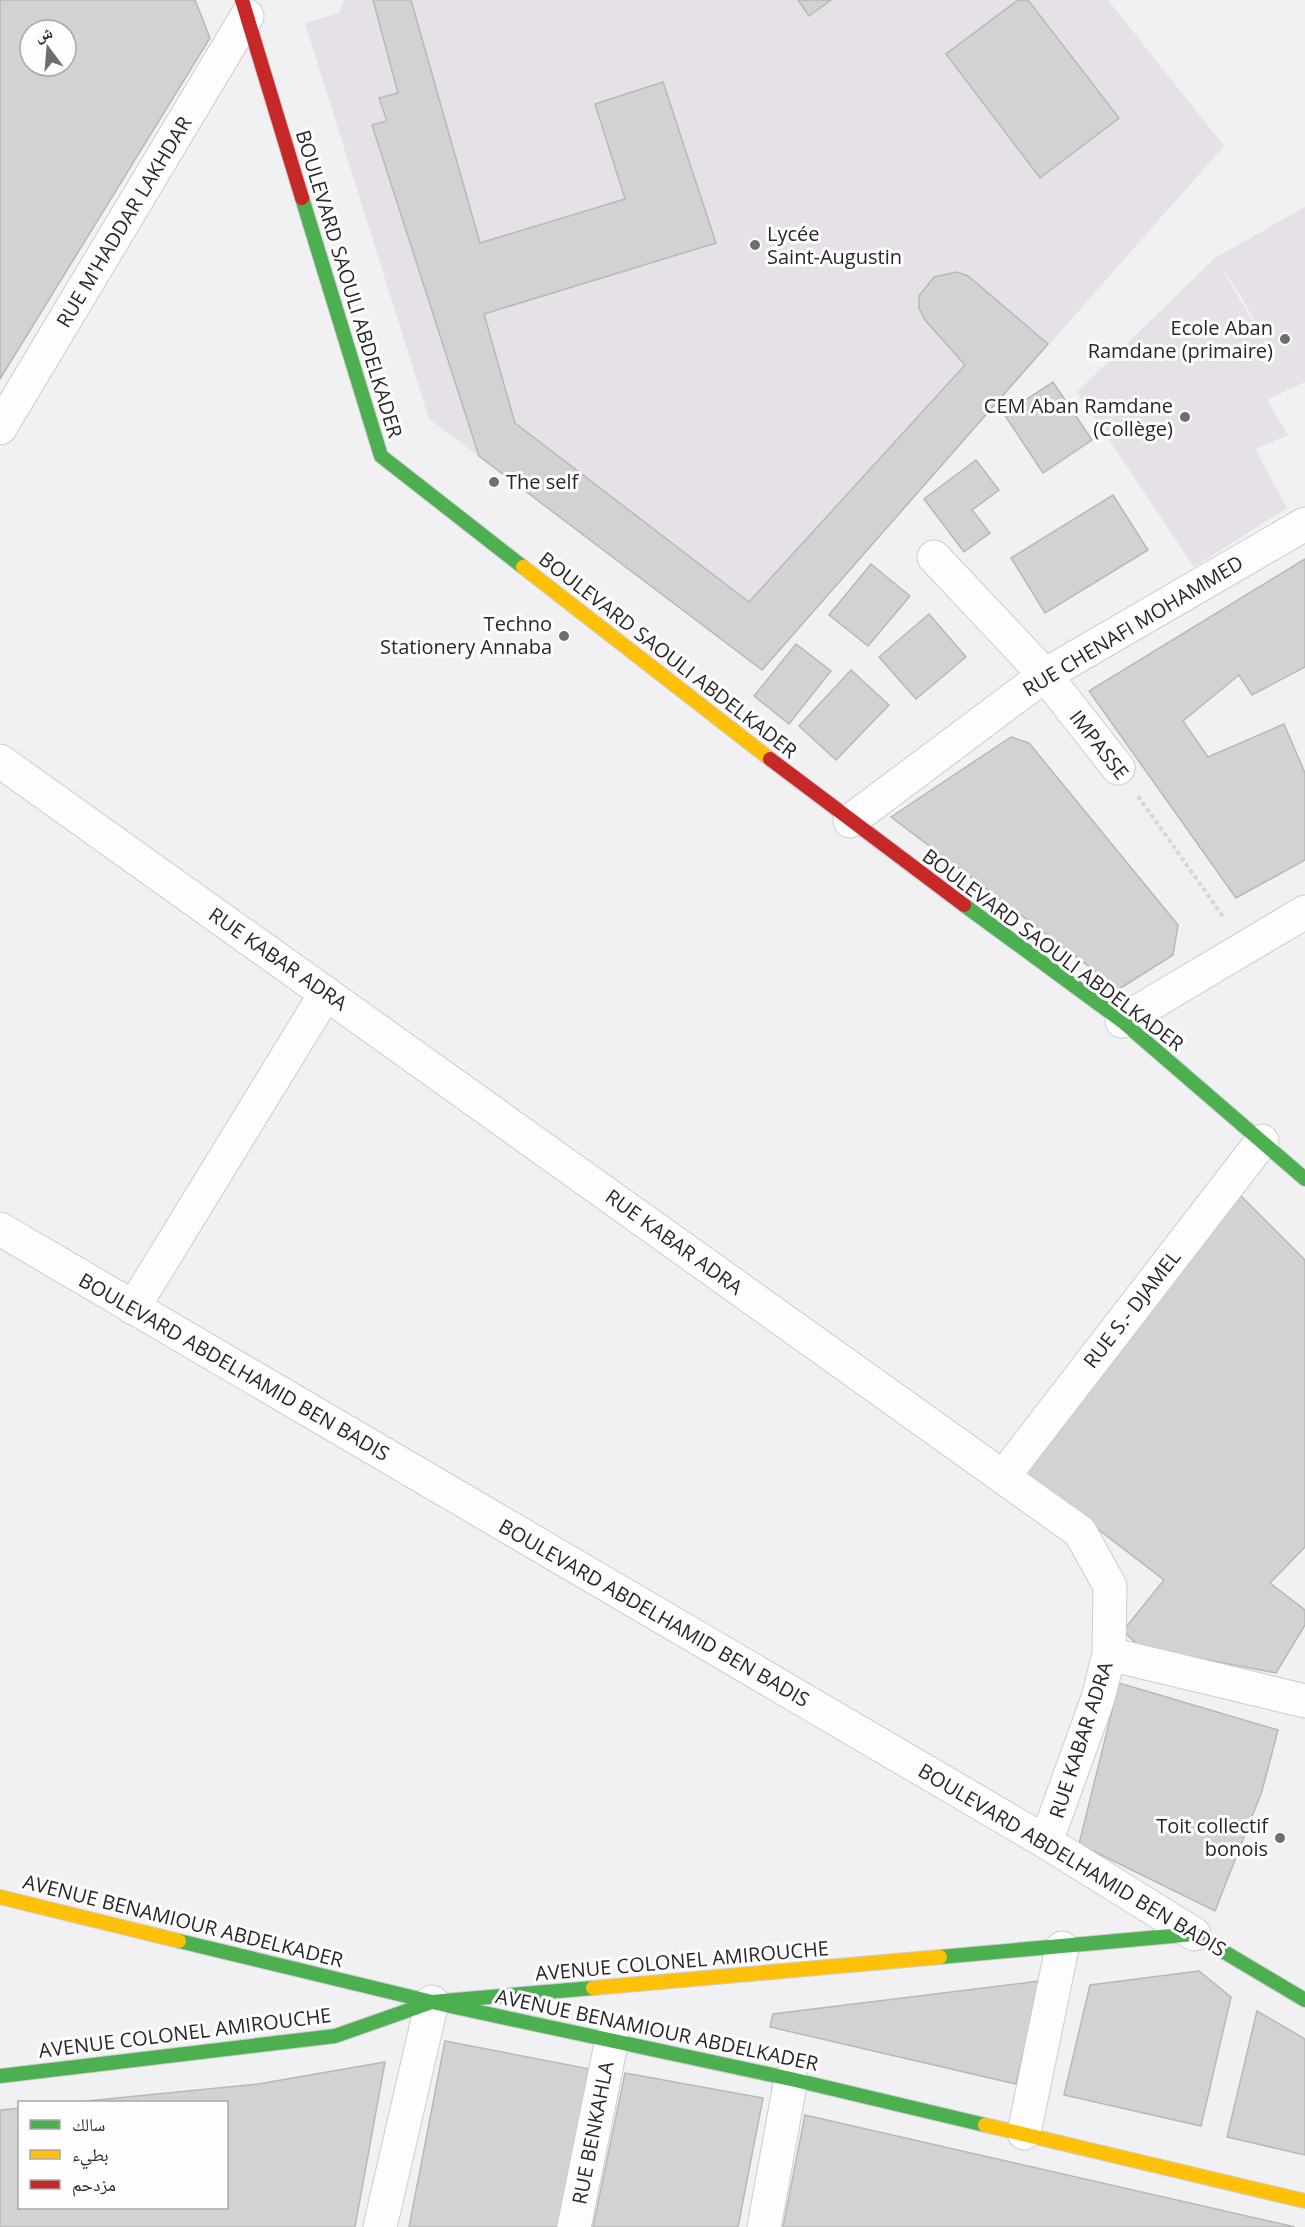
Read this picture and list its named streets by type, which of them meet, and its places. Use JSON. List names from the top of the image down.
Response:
{
  "streets": {
    "main road": [
      "BOULEVARD SAOULI ABDELKADER",
      "BOULEVARD ABDELHAMID BEN BADIS",
      "AVENUE BENAMIOUR ABDELKADER",
      "AVENUE COLONEL AMIROUCHE"
    ],
    "street": [
      "RUE M'HADDAR LAKHDAR",
      "RUE CHENAFI MOHAMMED",
      "IMPASSE",
      "RUE KABAR ADRA",
      "RUE S.- DJAMEL",
      "RUE BENKAHLA"
    ]
  },
  "crossings": [
    ["RUE M'HADDAR LAKHDAR", "BOULEVARD SAOULI ABDELKADER"],
    ["BOULEVARD SAOULI ABDELKADER", "RUE CHENAFI MOHAMMED"],
    ["BOULEVARD SAOULI ABDELKADER", "RUE S.- DJAMEL"],
    ["RUE CHENAFI MOHAMMED", "IMPASSE"],
    ["RUE KABAR ADRA", "RUE S.- DJAMEL"],
    ["RUE KABAR ADRA", "BOULEVARD ABDELHAMID BEN BADIS"],
    ["BOULEVARD ABDELHAMID BEN BADIS", "AVENUE COLONEL AMIROUCHE"],
    ["AVENUE BENAMIOUR ABDELKADER", "AVENUE COLONEL AMIROUCHE"],
    ["AVENUE BENAMIOUR ABDELKADER", "RUE BENKAHLA"]
  ],
  "places": [
    "Lycée Saint-Augustin",
    "Ecole Aban Ramdane (primaire)",
    "CEM Aban Ramdane (Collège)",
    "The self",
    "Techno Stationery Annaba",
    "Toit collectif bonois"
  ],
  "legend": ["سالك", "بطيء", "مزدحم"],
  "north": "top"
}
